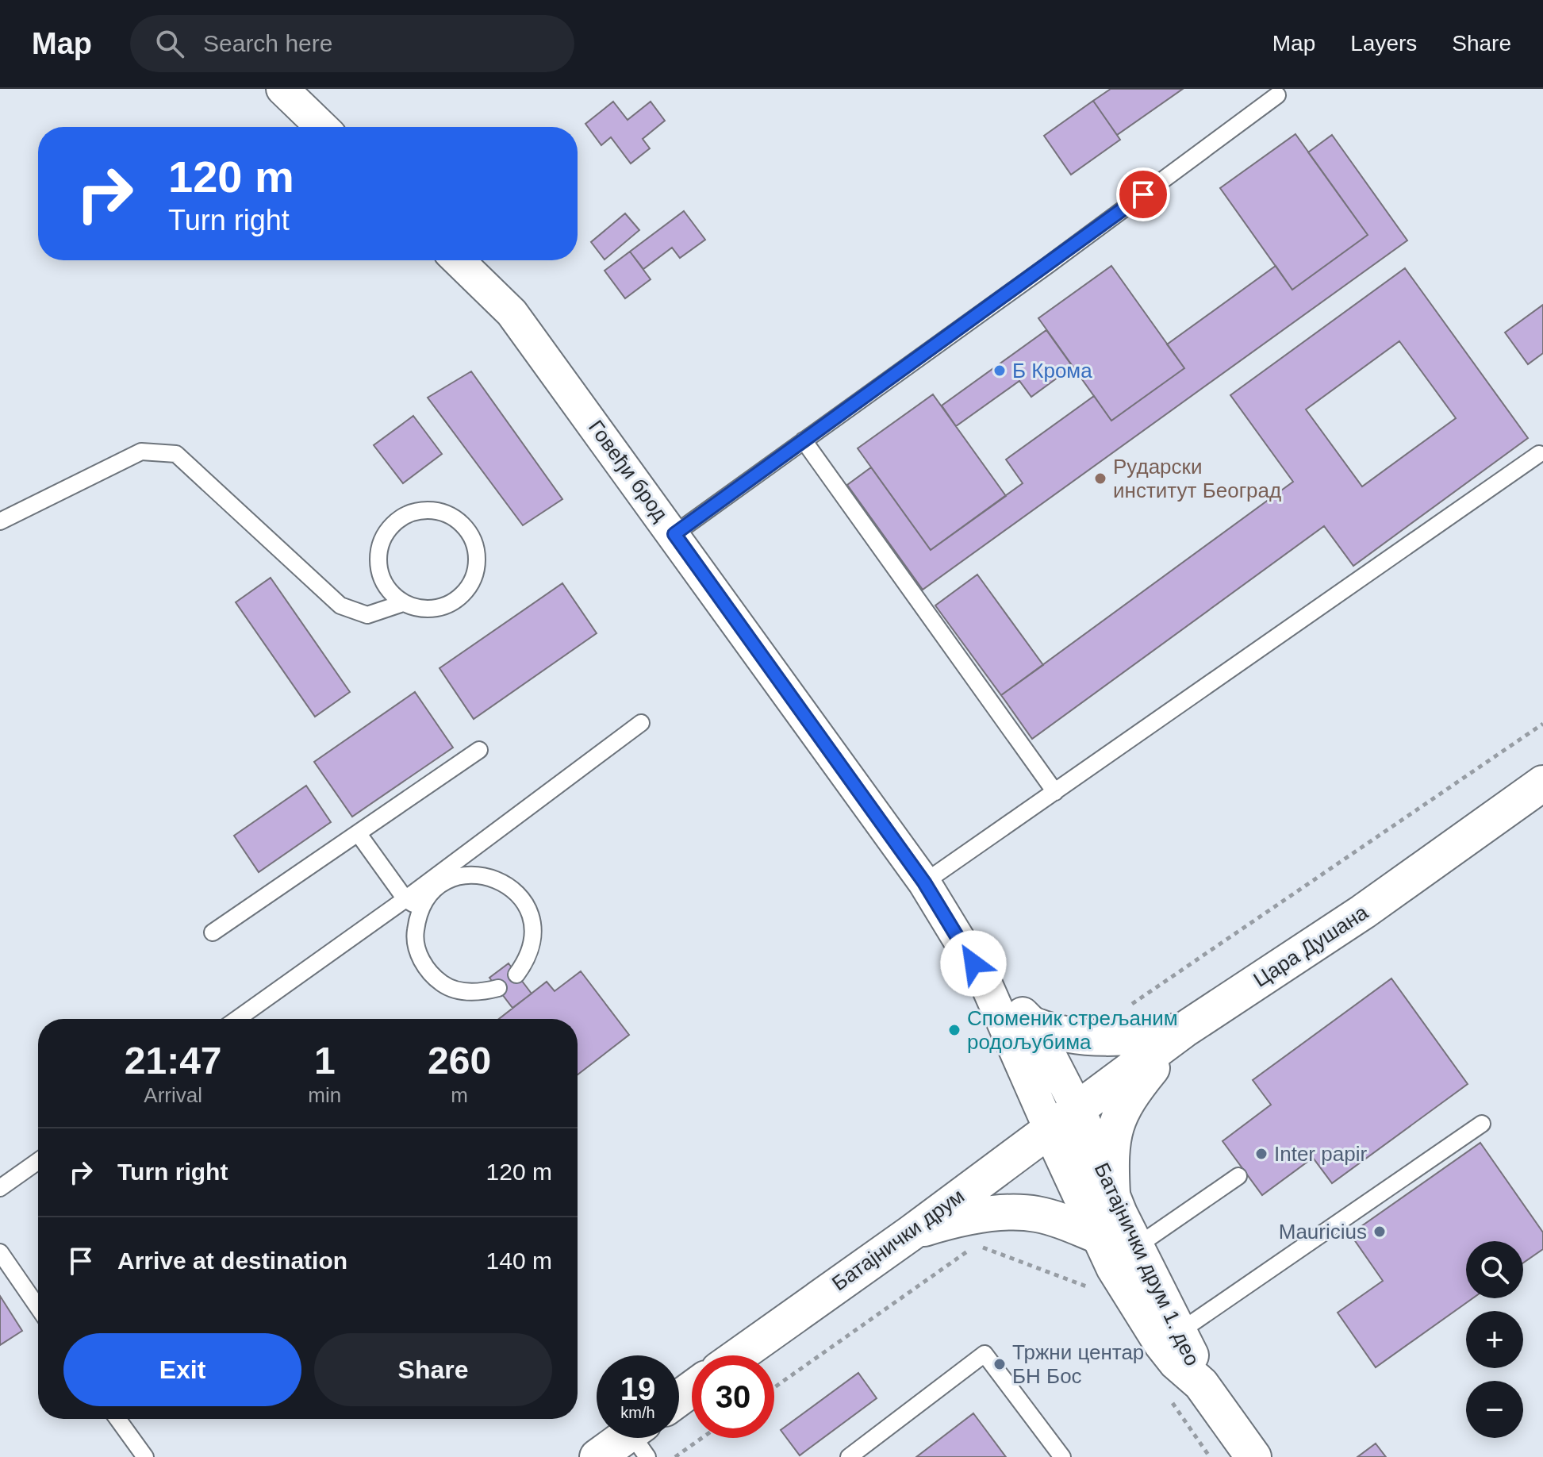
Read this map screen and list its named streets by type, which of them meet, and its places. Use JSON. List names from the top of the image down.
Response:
{
  "streets": {
    "main road": ["Цара Душана", "Батајнички друм", "Батајнички друм 1. део"],
    "street": ["Говеђи брод"]
  },
  "crossings": [
    ["Цара Душана", "Батајнички друм"],
    ["Цара Душана", "Батајнички друм 1. део"],
    ["Батајнички друм", "Батајнички друм 1. део"]
  ],
  "places": [
    "Б Крома",
    "Рударски институт Београд",
    "Споменик стрељаним родољубима",
    "Inter papir",
    "Mauricius",
    "Тржни центар БН Бос"
  ],
  "page": {
    "header": "Map",
    "search": "Search here",
    "nav": ["Map", "Layers", "Share"],
    "turn": ["120 m", "Turn right"],
    "eta": [
      "21:47",
      "Arrival",
      "1",
      "min",
      "260",
      "m"
    ],
    "list": [
      {
        "name": "Turn right",
        "value": "120 m"
      },
      {
        "name": "Arrive at destination",
        "value": "140 m"
      }
    ],
    "map_buttons": ["+", "−"],
    "buttons": ["Exit", "Share"],
    "speed": "19 km/h",
    "limit": "30"
  }
}
